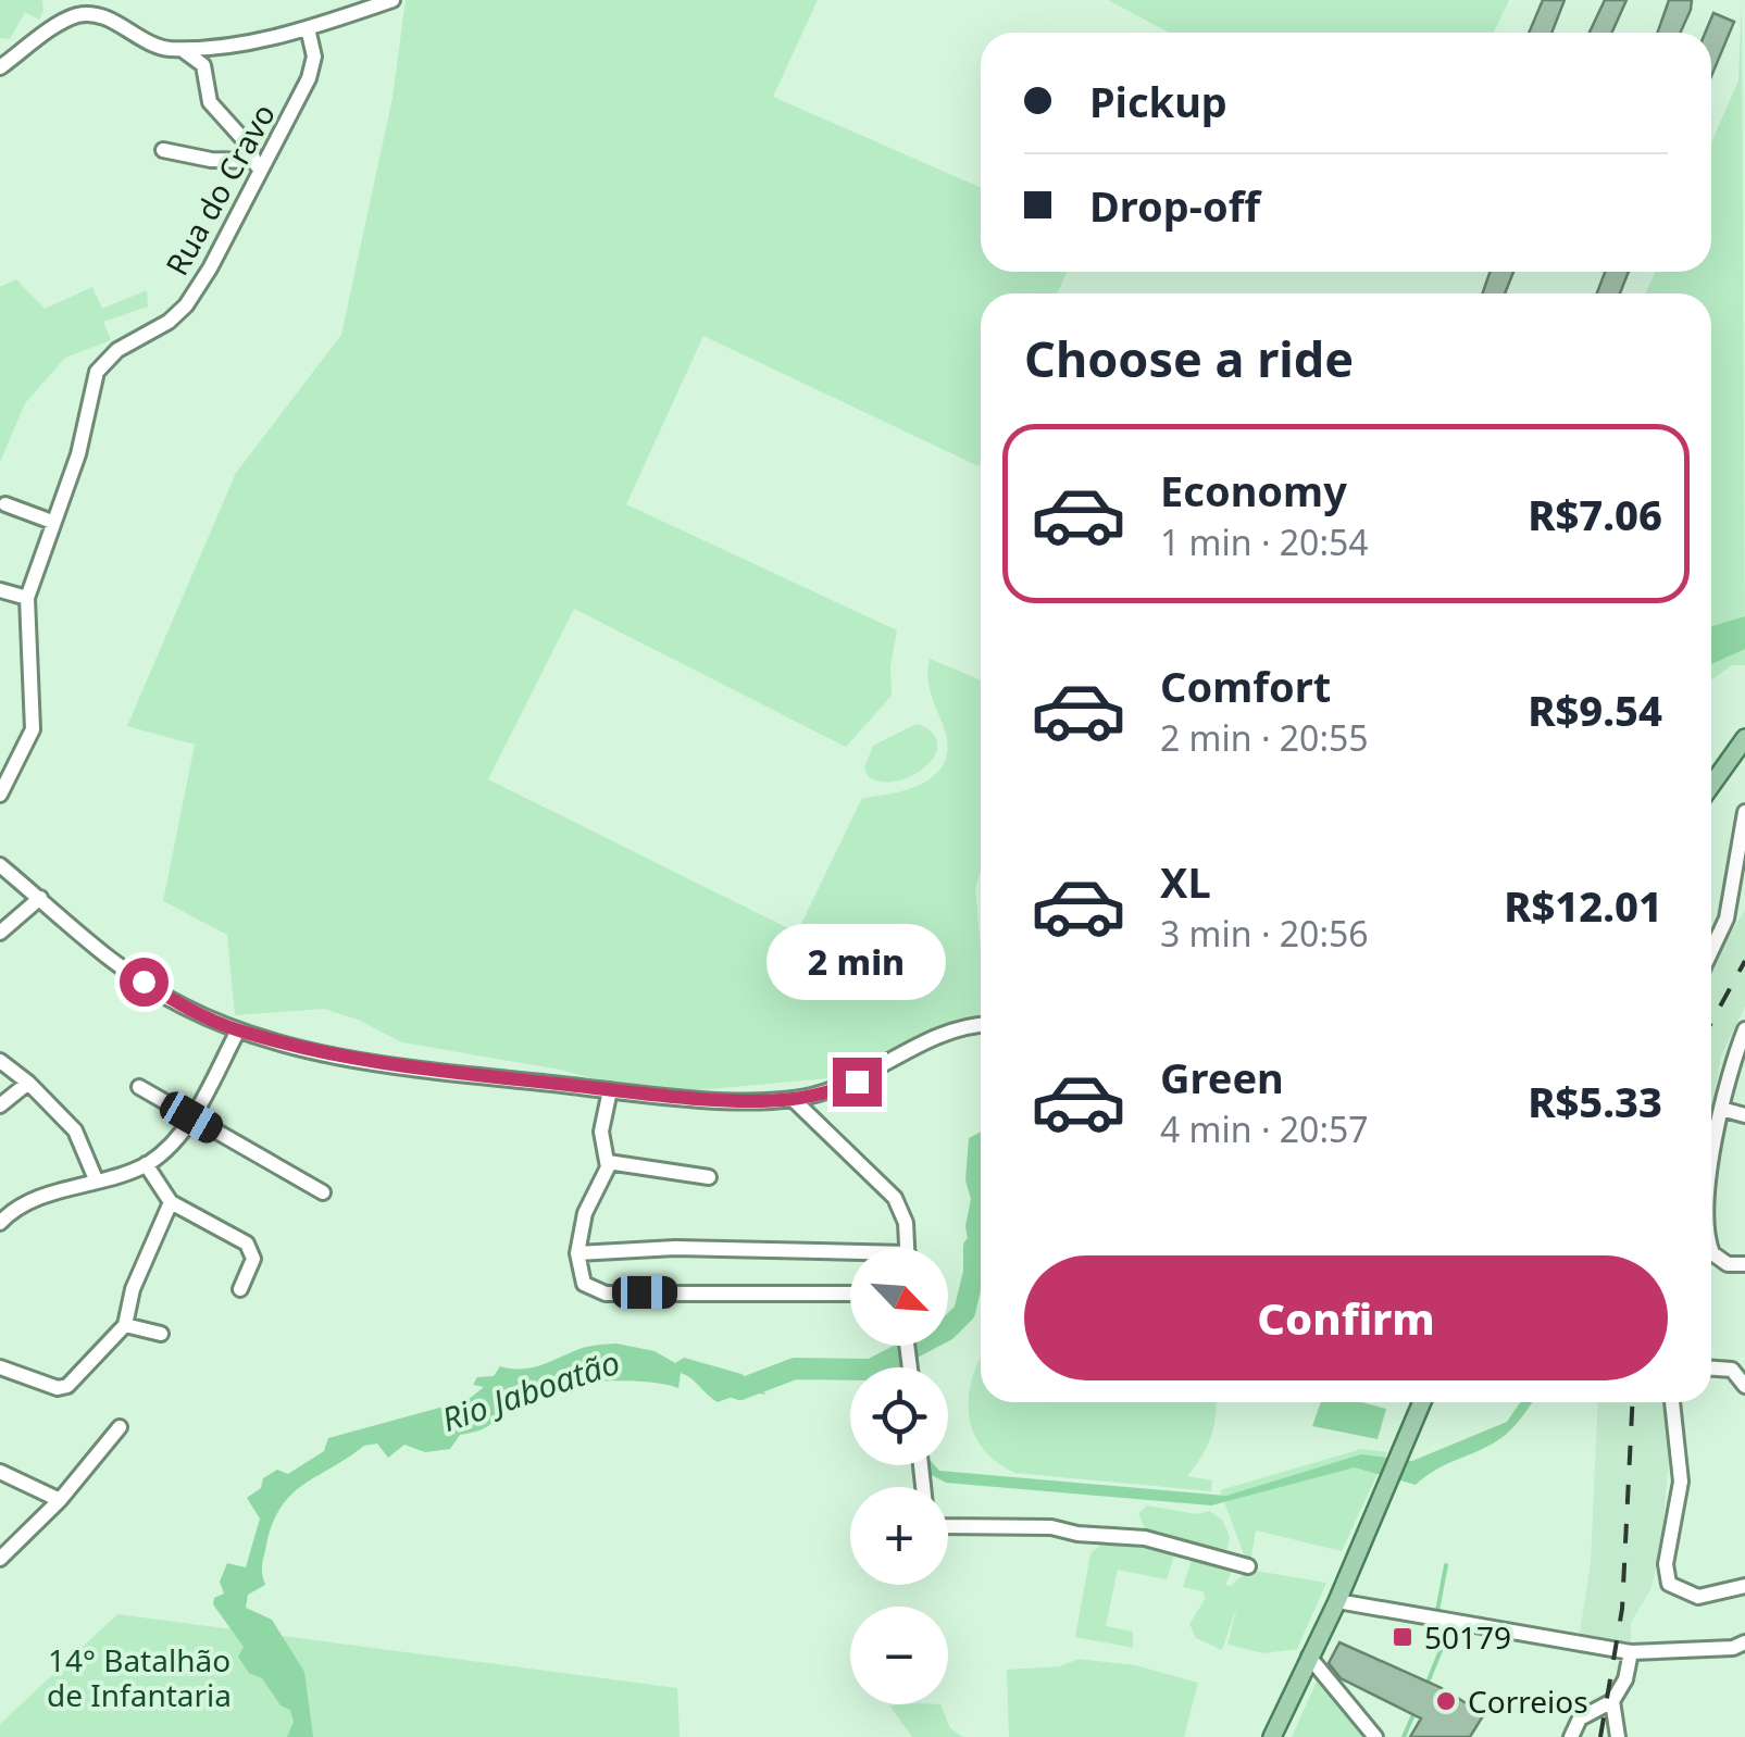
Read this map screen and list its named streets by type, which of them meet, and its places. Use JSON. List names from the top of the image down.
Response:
{
  "streets": {
    "street": ["Rua do Cravo"]
  },
  "water": ["Rio Jaboatão"],
  "parks": ["14° Batalhão de Infantaria"],
  "places": {
    "transit": ["50179"],
    "other": ["Correios"]
  },
  "north": "bottom right",
  "page": {
    "banner": ["Pickup", "Drop-off"],
    "heading": "Choose a ride",
    "list": [
      {
        "name": "Economy",
        "note": "1 min · 20:54",
        "value": "R$7.06"
      },
      {
        "name": "Comfort",
        "note": "2 min · 20:55",
        "value": "R$9.54"
      },
      {
        "name": "XL",
        "note": "3 min · 20:56",
        "value": "R$12.01"
      },
      {
        "name": "Green",
        "note": "4 min · 20:57",
        "value": "R$5.33"
      }
    ],
    "bubble": "2 min",
    "buttons": "Confirm",
    "map_buttons": ["+", "−"]
  }
}
